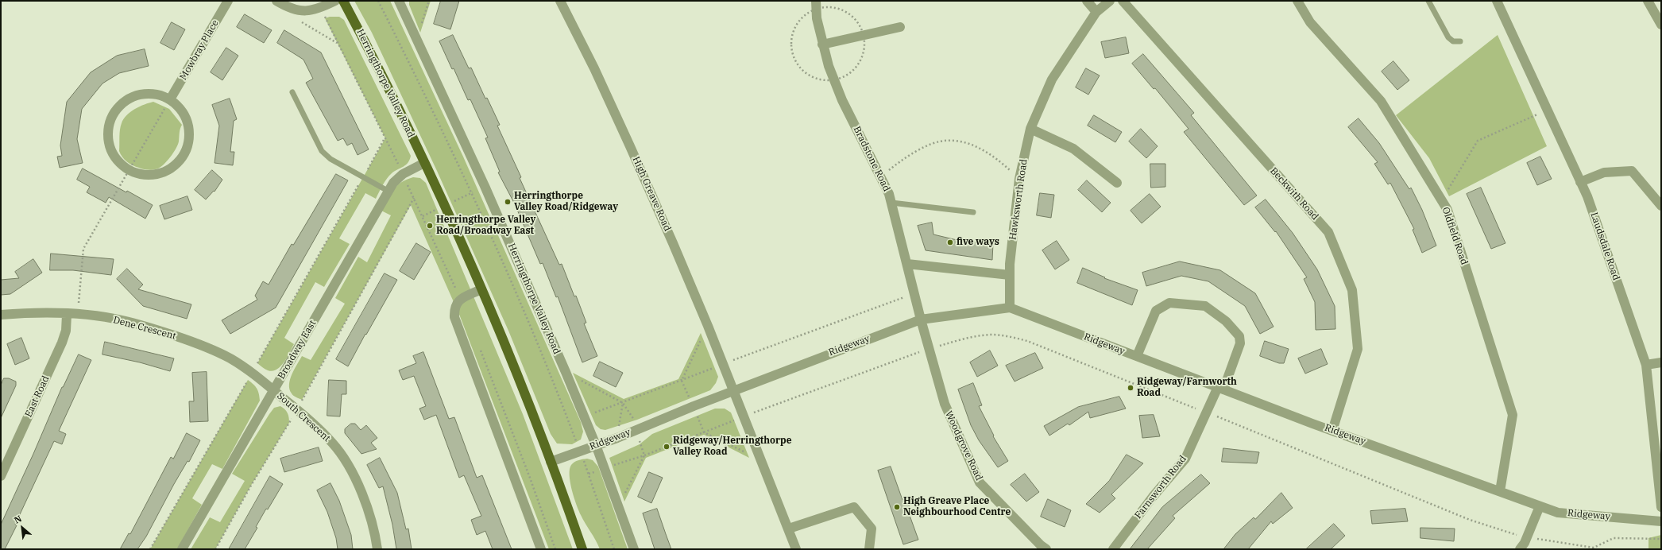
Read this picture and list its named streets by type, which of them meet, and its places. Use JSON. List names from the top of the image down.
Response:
{
  "streets": {
    "main road": ["Herringthorpe Valley Road"],
    "street": [
      "Mowbray Place",
      "Bradstone Road",
      "High Greave Road",
      "Beckwith Road",
      "Hawksworth Road",
      "Oldfield Road",
      "Laudsdale Road",
      "Dene Crescent",
      "Ridgeway",
      "Broadway East",
      "East Road",
      "South Crescent",
      "Woodgrove Road",
      "Farnsworth Road"
    ]
  },
  "crossings": [
    ["Herringthorpe Valley Road", "Ridgeway"],
    ["Herringthorpe Valley Road", "Broadway East"],
    ["Bradstone Road", "Ridgeway"],
    ["Bradstone Road", "Woodgrove Road"],
    ["High Greave Road", "Ridgeway"],
    ["Beckwith Road", "Ridgeway"],
    ["Hawksworth Road", "Ridgeway"],
    ["Oldfield Road", "Ridgeway"],
    ["Dene Crescent", "Broadway East"],
    ["Dene Crescent", "East Road"],
    ["Dene Crescent", "South Crescent"],
    ["Ridgeway", "Woodgrove Road"],
    ["Ridgeway", "Farnsworth Road"],
    ["Broadway East", "South Crescent"]
  ],
  "places": [
    "Herringthorpe Valley Road/Ridgeway",
    "Herringthorpe Valley Road/Broadway East",
    "five ways",
    "Ridgeway/Farnworth Road",
    "Ridgeway/Herringthorpe Valley Road",
    "High Greave Place Neighbourhood Centre"
  ],
  "north": "top left"
}
